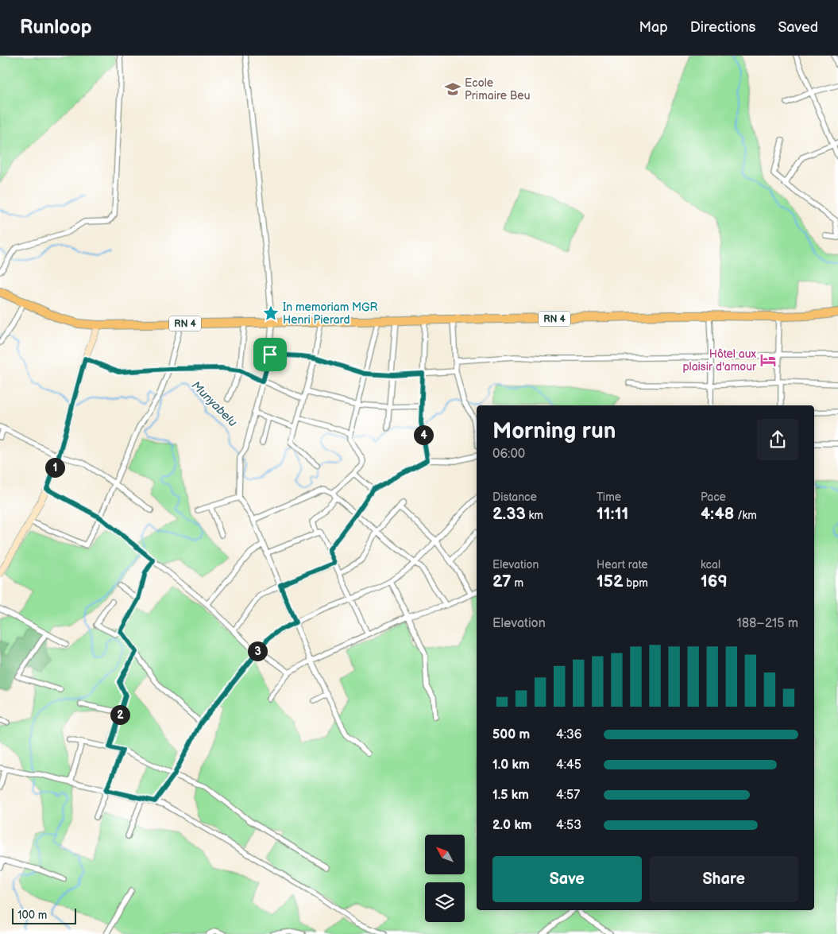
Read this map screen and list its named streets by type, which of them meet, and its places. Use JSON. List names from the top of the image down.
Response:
{
  "streets": {
    "highway": ["RN 4"]
  },
  "water": ["Munyabelu"],
  "places": {
    "school or university": ["Ecole Primaire Beu"],
    "place": ["In memoriam MGR Henri Pierard"],
    "hotel": ["Hôtel aux plaisir d'amour"]
  },
  "scale_bar": "100 m",
  "north": "top left",
  "page": {
    "header": "Runloop",
    "nav": ["Map", "Directions", "Saved"],
    "heading": ["Morning run", "06:00"],
    "pins": [
      "4",
      "1",
      "3",
      "2"
    ],
    "stats": [
      ["Distance", "2.33 km"],
      ["Time", "11:11"],
      ["Pace", "4:48 /km"],
      ["Elevation", "27 m"],
      ["Heart rate", "152 bpm"],
      ["kcal", "169"]
    ],
    "chart": ["Elevation", "188–215 m"],
    "list": [
      {
        "name": "500 m",
        "note": "4:36"
      },
      {
        "name": "1.0 km",
        "note": "4:45"
      },
      {
        "name": "1.5 km",
        "note": "4:57"
      },
      {
        "name": "2.0 km",
        "note": "4:53"
      }
    ],
    "buttons": ["Save", "Share"],
    "scale": "100 m"
  }
}
